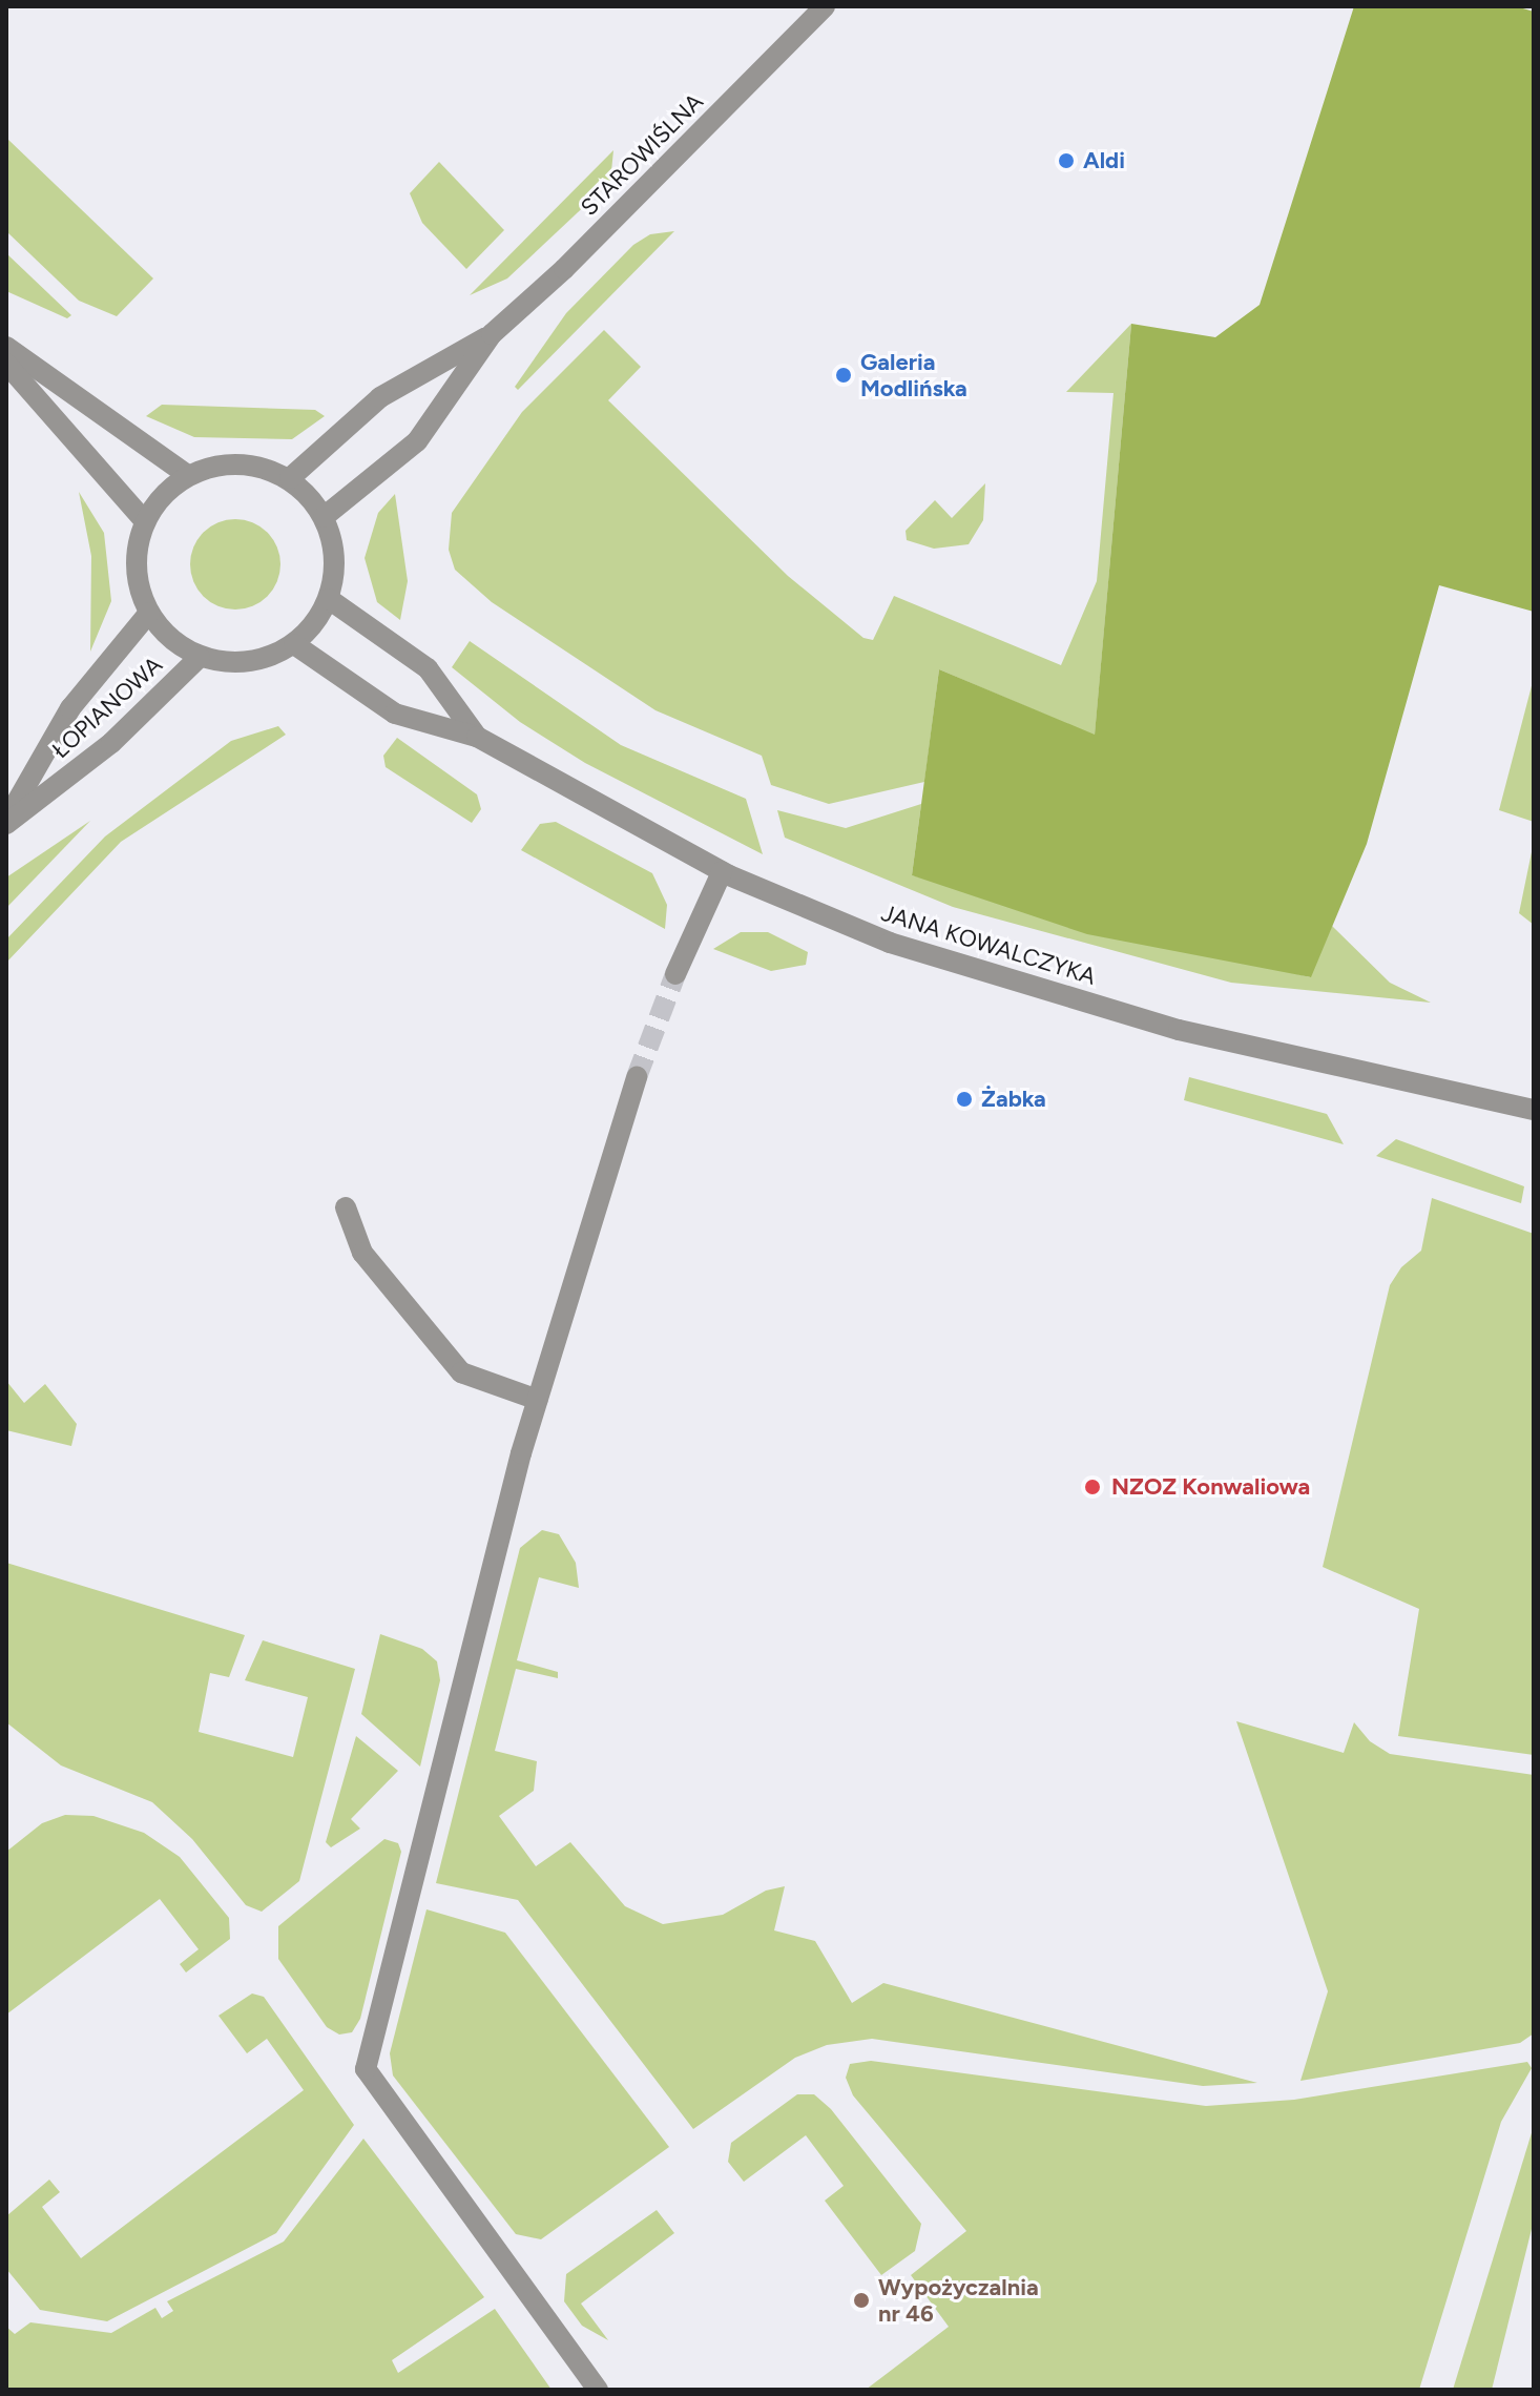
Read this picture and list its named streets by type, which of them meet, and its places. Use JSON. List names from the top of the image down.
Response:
{
  "streets": {
    "street": ["STAROWIŚLNA", "ŁOPIANOWA", "JANA KOWALCZYKA"]
  },
  "crossings": [
    ["STAROWIŚLNA", "ŁOPIANOWA"],
    ["STAROWIŚLNA", "JANA KOWALCZYKA"],
    ["ŁOPIANOWA", "JANA KOWALCZYKA"]
  ],
  "places": [
    "Aldi",
    "Galeria Modlińska",
    "Żabka",
    "NZOZ Konwaliowa",
    "Wypożyczalnia nr 46"
  ]
}
